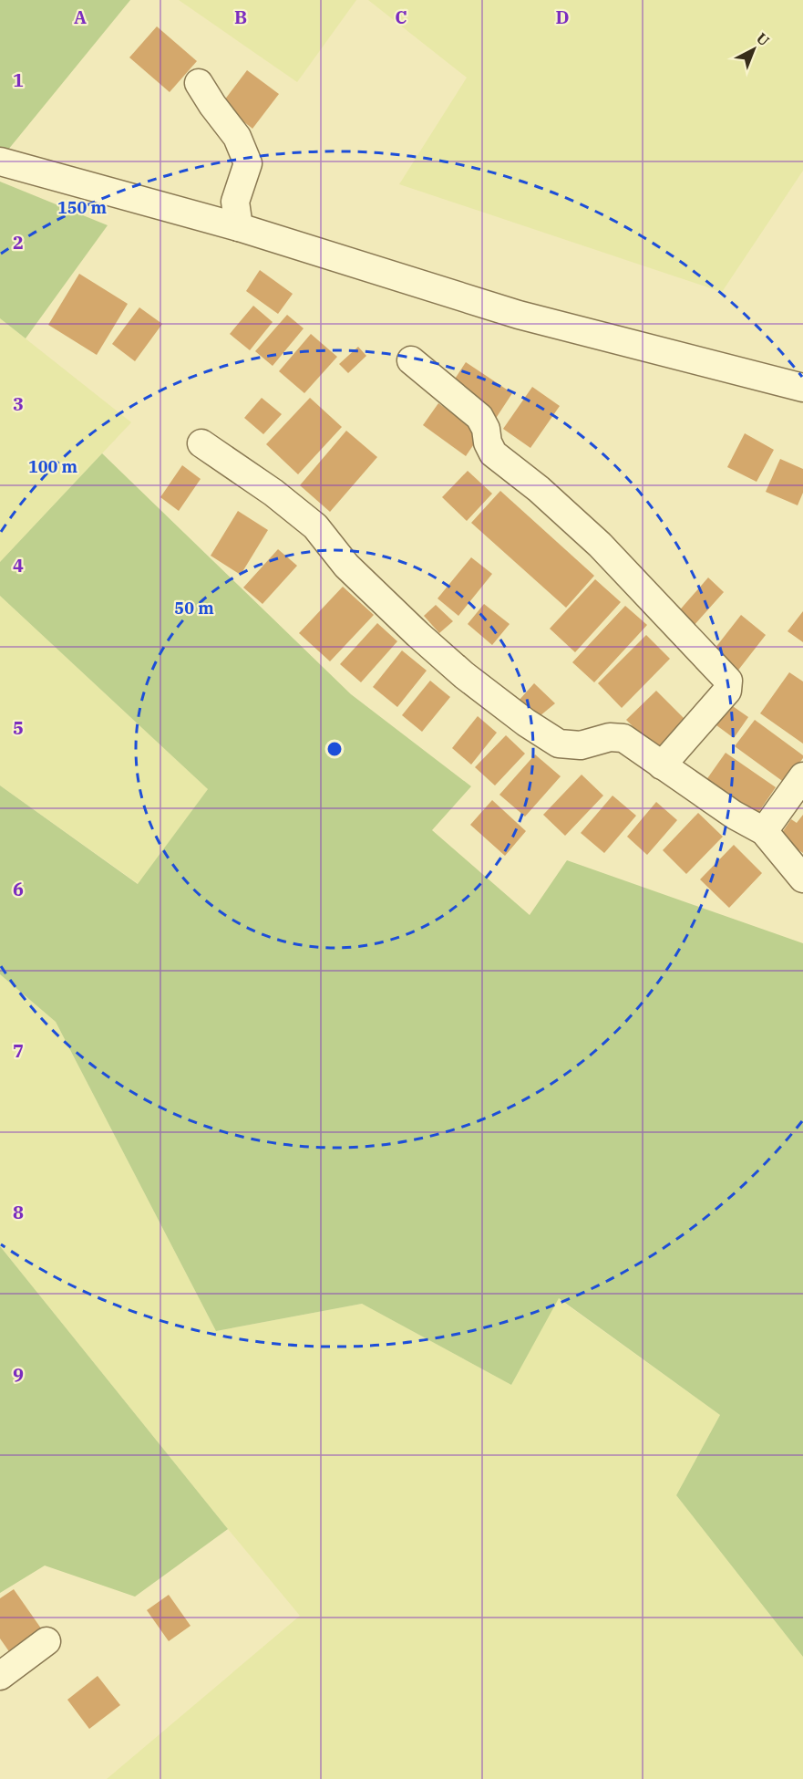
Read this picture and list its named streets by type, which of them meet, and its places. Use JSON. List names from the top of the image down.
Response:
{
  "north": "top right",
  "grid": {
    "columns": [
      "A",
      "B",
      "C",
      "D"
    ],
    "rows": [
      "1",
      "2",
      "3",
      "4",
      "5",
      "6",
      "7",
      "8",
      "9"
    ]
  },
  "rings": ["150 m", "100 m", "50 m"]
}
